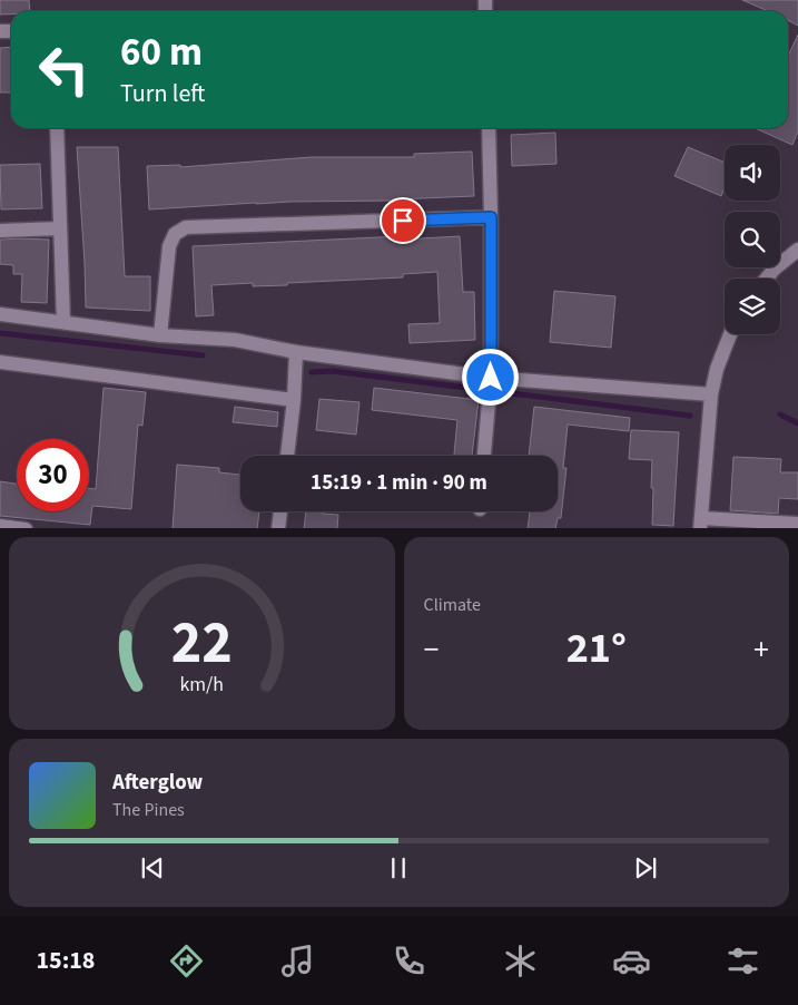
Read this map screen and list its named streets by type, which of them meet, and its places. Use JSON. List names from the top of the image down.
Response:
{
  "page": {
    "turn": ["60 m", "Turn left"],
    "limit": "30",
    "trip": "15:19 · 1 min · 90 m",
    "tile": "Climate",
    "heat": ["−", "21°", "+"],
    "song": ["Afterglow", "The Pines"],
    "tabs": "15:18",
    "gauge": ["22", "km/h"]
  }
}
